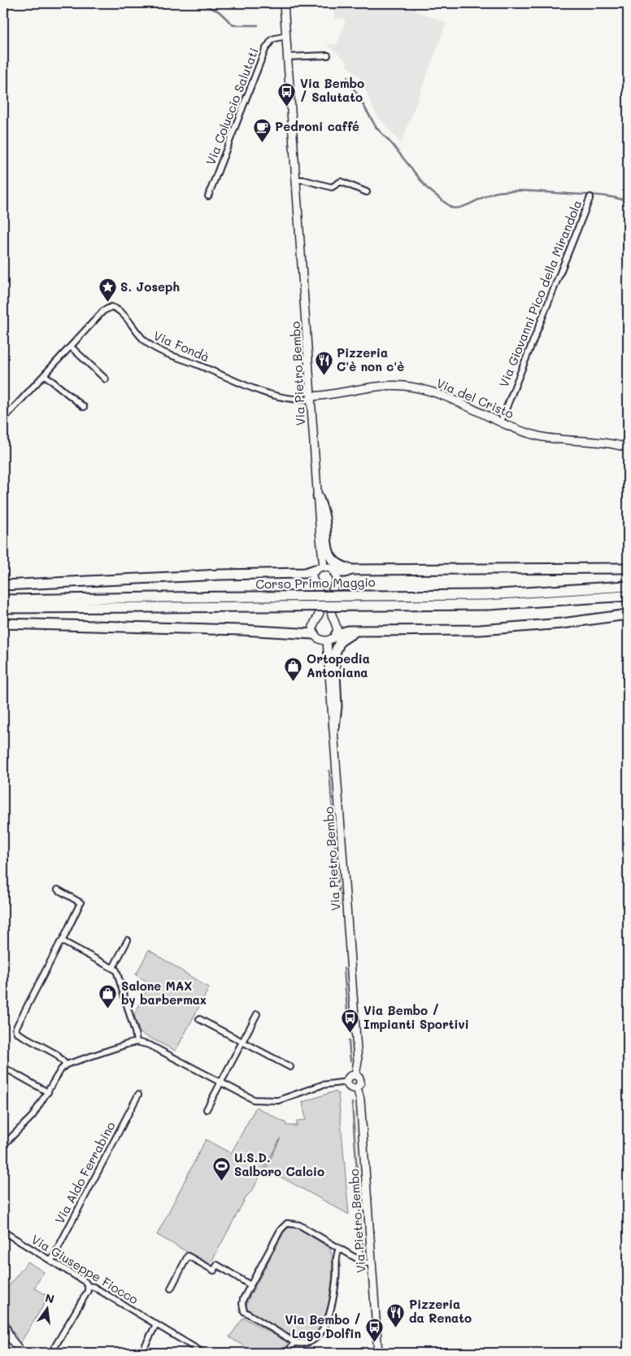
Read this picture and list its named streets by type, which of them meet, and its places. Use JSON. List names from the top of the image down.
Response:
{
  "streets": {
    "highway": ["Corso Primo Maggio"],
    "main road": ["Via Pietro Bembo", "Via del Cristo"],
    "street": [
      "Via Coluccio Salutati",
      "Via Giovanni Pico della Mirandola",
      "Via Fondà",
      "Via Aldo Ferrabino",
      "Via Giuseppe Fiocco"
    ]
  },
  "crossings": [
    ["Via Coluccio Salutati", "Via Pietro Bembo"],
    ["Via Giovanni Pico della Mirandola", "Via del Cristo"],
    ["Via Fondà", "Via Pietro Bembo"],
    ["Via Fondà", "Via del Cristo"],
    ["Via Pietro Bembo", "Via del Cristo"],
    ["Via Aldo Ferrabino", "Via Giuseppe Fiocco"]
  ],
  "places": {
    "bus stop": ["Via Bembo / Salutato", "Via Bembo / Impianti Sportivi", "Via Bembo / Lago Dolfin"],
    "cafe": ["Pedroni caffé"],
    "place": ["S. Joseph"],
    "restaurant": ["Pizzeria C'è non c'è", "Pizzeria da Renato"],
    "shop": ["Ortopedia Antoniana", "Salone MAX by barbermax"],
    "sports": ["U.S.D. Salboro Calcio"]
  },
  "north": "top"
}
